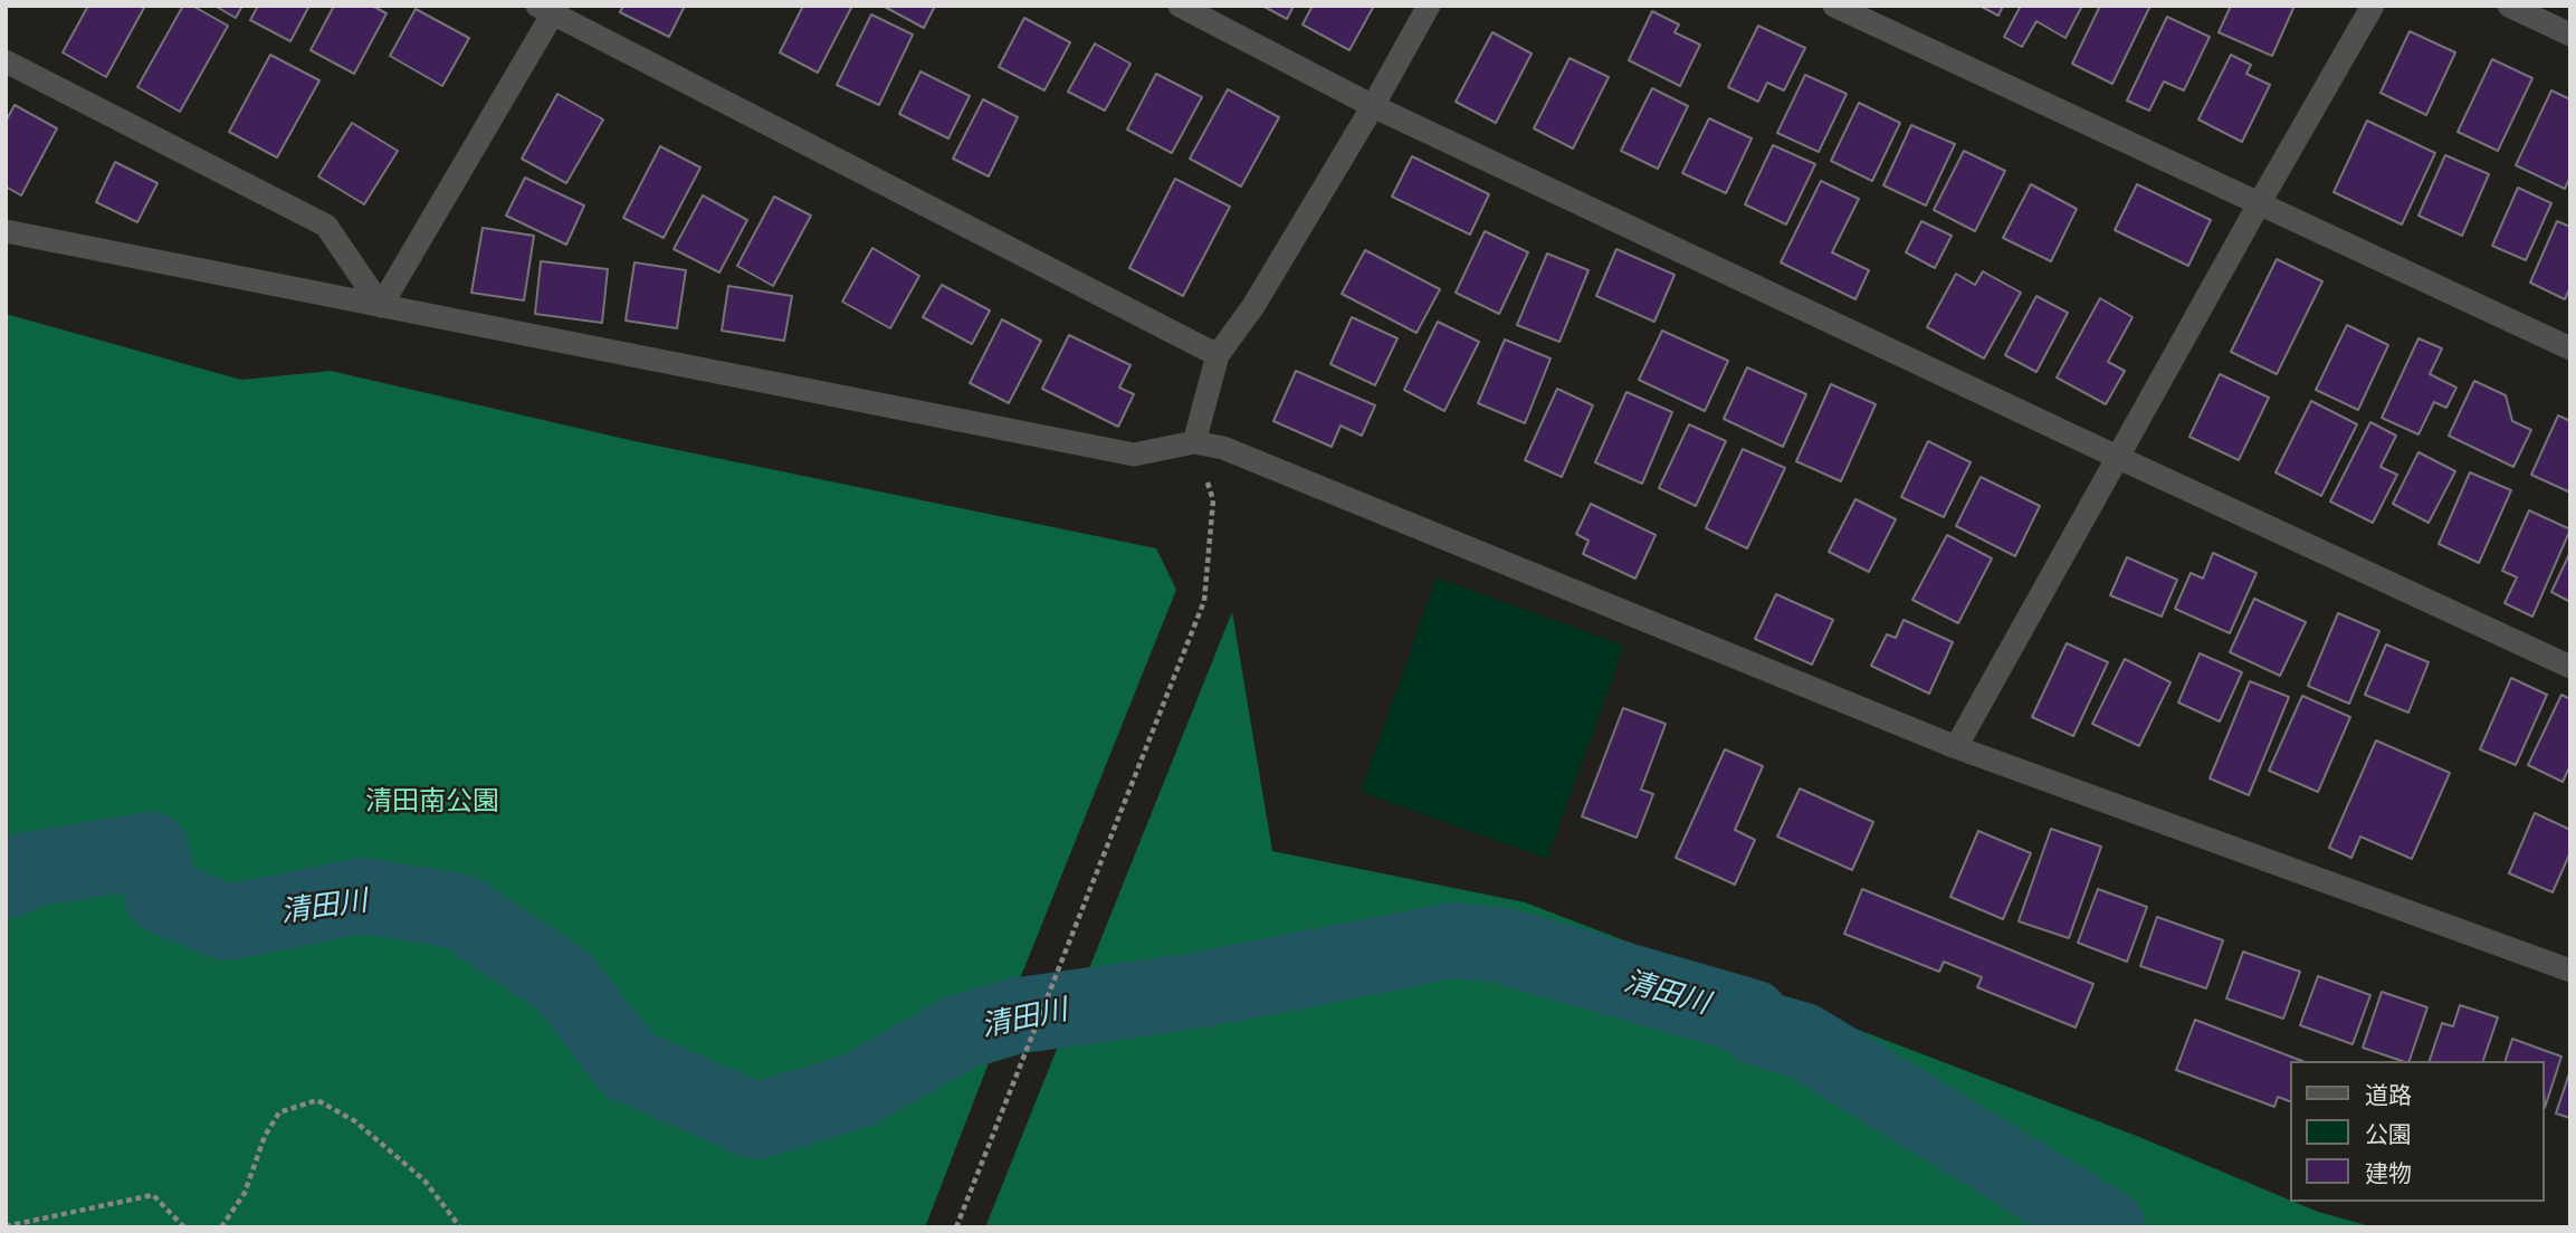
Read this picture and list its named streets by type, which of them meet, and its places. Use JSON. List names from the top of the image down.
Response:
{
  "water": ["清田川"],
  "parks": ["清田南公園"],
  "legend": ["道路", "公園", "建物"]
}
